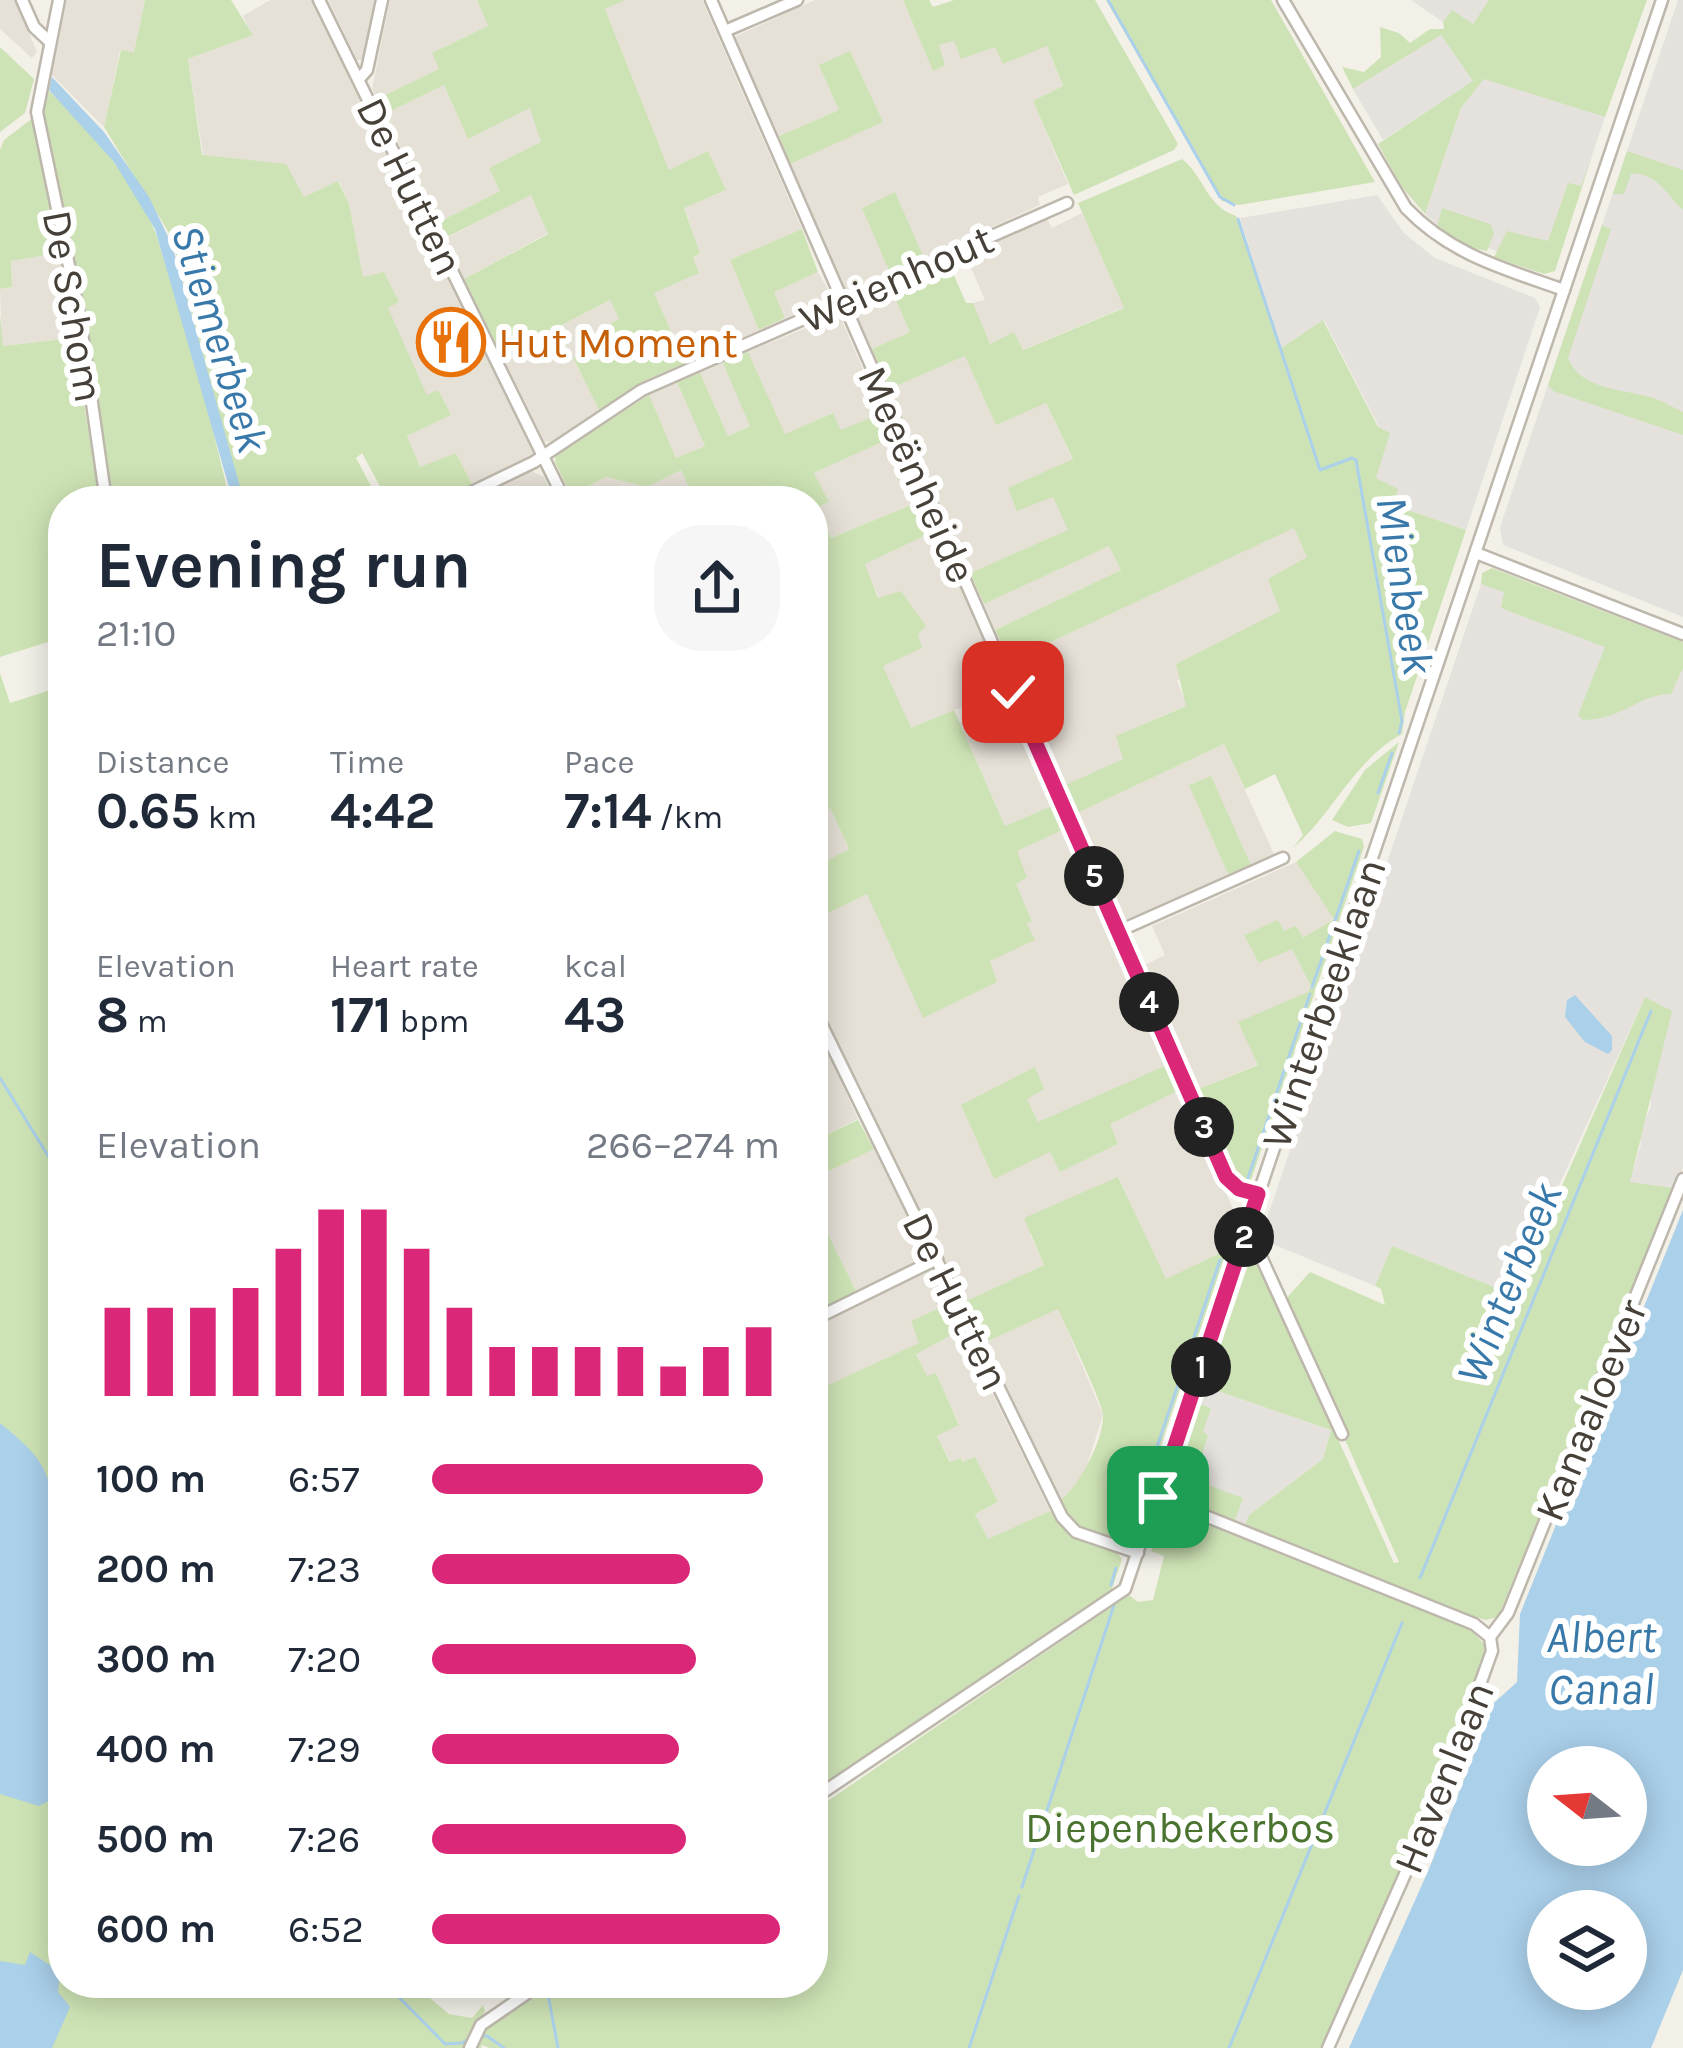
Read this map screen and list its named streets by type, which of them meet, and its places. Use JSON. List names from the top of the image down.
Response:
{
  "streets": {
    "street": [
      "De Hutten",
      "Weienhout",
      "De Schom",
      "Meeënheide",
      "Winterbeeklaan",
      "Kanaaloever",
      "Havenlaan"
    ]
  },
  "crossings": [
    ["De Hutten", "Weienhout"],
    ["De Hutten", "Winterbeeklaan"],
    ["Weienhout", "Meeënheide"],
    ["Meeënheide", "Winterbeeklaan"],
    ["Winterbeeklaan", "Havenlaan"],
    ["Kanaaloever", "Havenlaan"]
  ],
  "water": [
    "Stiemerbeek",
    "Mienbeek",
    "Winterbeek",
    "Albert Canal"
  ],
  "parks": ["Diepenbekerbos"],
  "places": {
    "restaurant": ["Hut Moment"]
  },
  "north": "left",
  "page": {
    "heading": ["Evening run", "21:10"],
    "stats": [
      ["Distance", "0.65 km"],
      ["Time", "4:42"],
      ["Pace", "7:14 /km"],
      ["Elevation", "8 m"],
      ["Heart rate", "171 bpm"],
      ["kcal", "43"]
    ],
    "pins": [
      "5",
      "4",
      "3",
      "2",
      "1"
    ],
    "chart": ["Elevation", "266–274 m"],
    "list": [
      {
        "name": "100 m",
        "note": "6:57"
      },
      {
        "name": "200 m",
        "note": "7:23"
      },
      {
        "name": "300 m",
        "note": "7:20"
      },
      {
        "name": "400 m",
        "note": "7:29"
      },
      {
        "name": "500 m",
        "note": "7:26"
      },
      {
        "name": "600 m",
        "note": "6:52"
      }
    ]
  }
}
